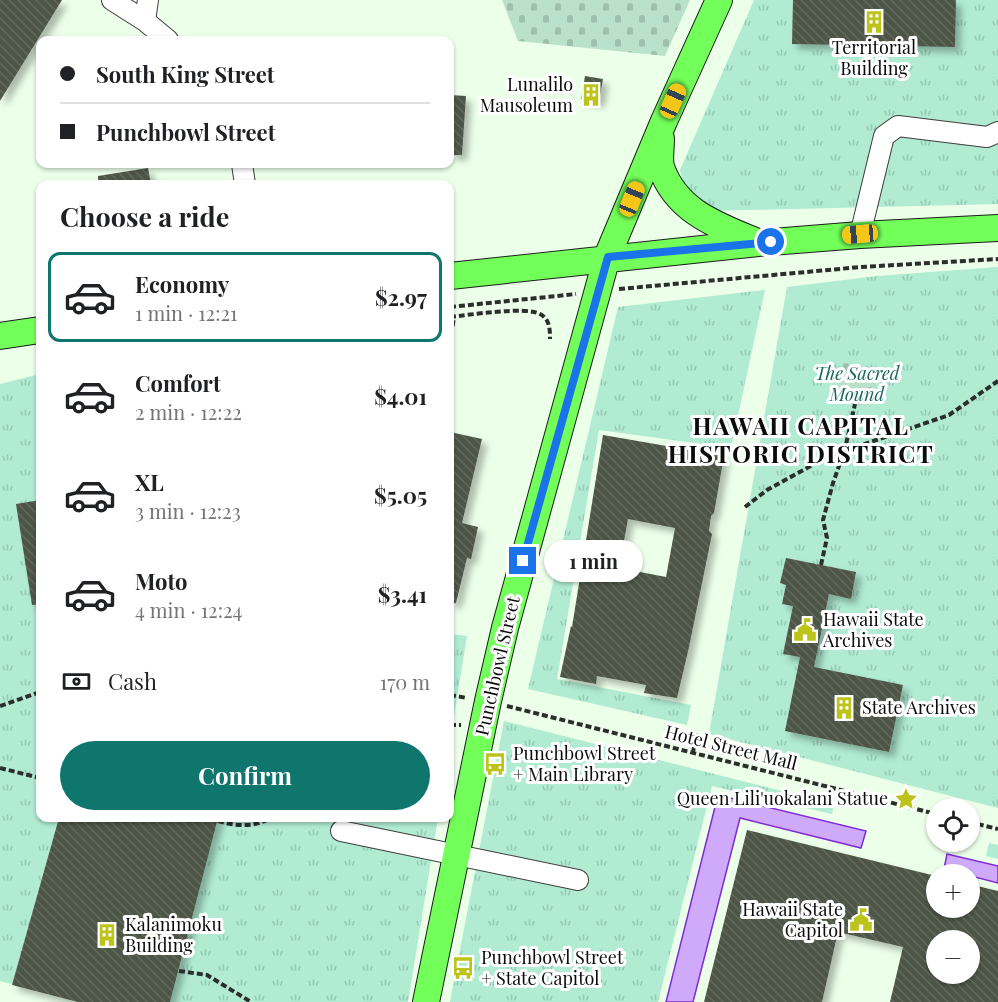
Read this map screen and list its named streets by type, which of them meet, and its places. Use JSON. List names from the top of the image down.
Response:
{
  "streets": {
    "main road": ["Punchbowl Street"],
    "path": ["Hotel Street Mall"]
  },
  "districts": ["HAWAII CAPITAL HISTORIC DISTRICT"],
  "parks": ["The Sacred Mound"],
  "places": {
    "building": [
      "Territorial Building",
      "Lunalilo Mausoleum",
      "State Archives",
      "Kalanimoku Building"
    ],
    "public building": ["Hawaii State Archives", "Hawaii State Capitol"],
    "bus stop": ["Punchbowl Street + Main Library", "Punchbowl Street + State Capitol"],
    "place": ["Queen Lili'uokalani Statue"]
  },
  "page": {
    "banner": ["South King Street", "Punchbowl Street"],
    "heading": "Choose a ride",
    "list": [
      {
        "name": "Economy",
        "note": "1 min · 12:21",
        "value": "$2.97"
      },
      {
        "name": "Comfort",
        "note": "2 min · 12:22",
        "value": "$4.01"
      },
      {
        "name": "XL",
        "note": "3 min · 12:23",
        "value": "$5.05"
      },
      {
        "name": "Moto",
        "note": "4 min · 12:24",
        "value": "$3.41"
      }
    ],
    "bubble": "1 min",
    "pay": ["Cash", "170 m"],
    "buttons": "Confirm",
    "map_buttons": ["+", "−"]
  }
}
